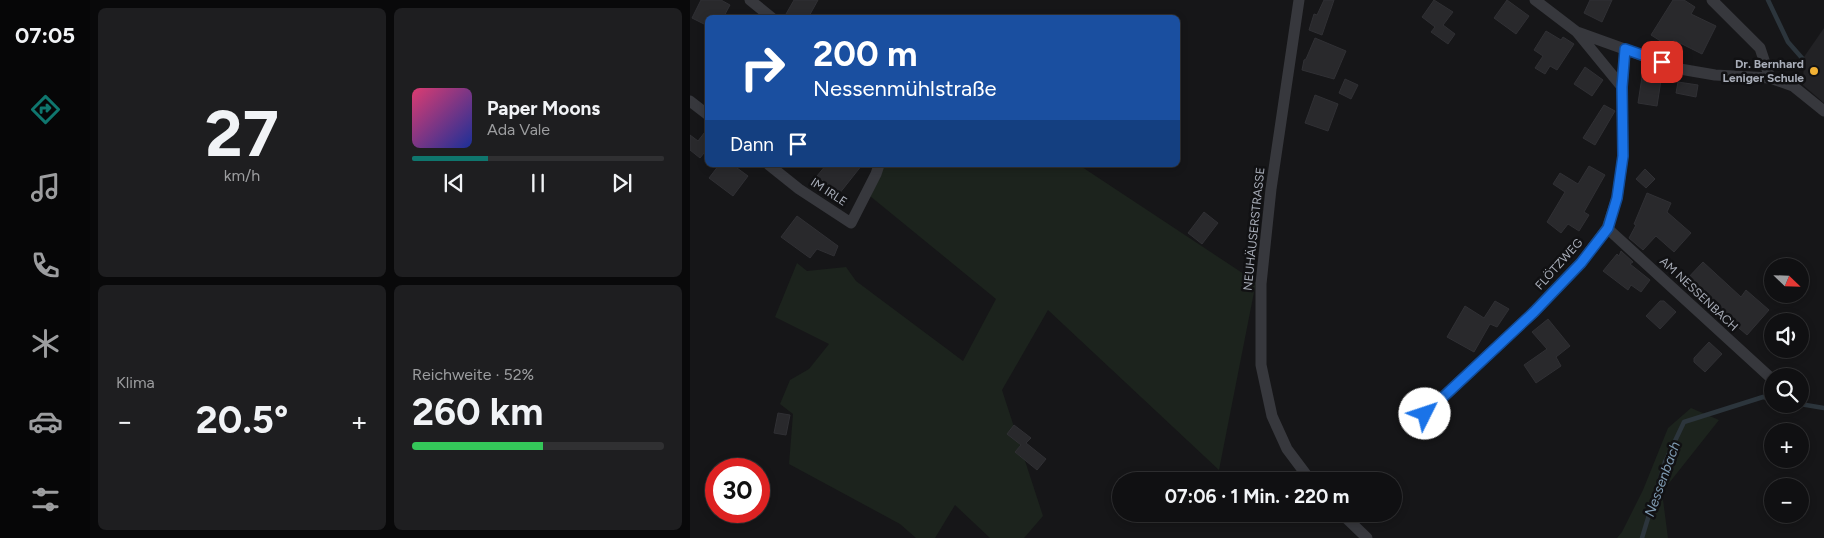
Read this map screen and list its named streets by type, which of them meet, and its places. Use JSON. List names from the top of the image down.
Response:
{
  "streets": {
    "street": [
      "IM IRLE",
      "NEUHÄUSERSTRASSE",
      "FLÖTZWEG",
      "AM NESSENBACH"
    ]
  },
  "crossings": [
    ["FLÖTZWEG", "AM NESSENBACH"]
  ],
  "water": ["Nessenbach"],
  "places": ["Dr. Bernhard Leniger Schule"],
  "north": "bottom right",
  "page": {
    "tabs": "07:05",
    "tile": [
      ["27", "km/h"],
      "Klima",
      ["Reichweite · 52%", "260 km"]
    ],
    "turn": ["200 m", "Nessenmühlstraße"],
    "song": ["Paper Moons", "Ada Vale"],
    "then": "Dann",
    "map_buttons": ["+", "−"],
    "heat": ["−", "20.5°", "+"],
    "limit": "30",
    "trip": "07:06 · 1 Min. · 220 m"
  }
}
